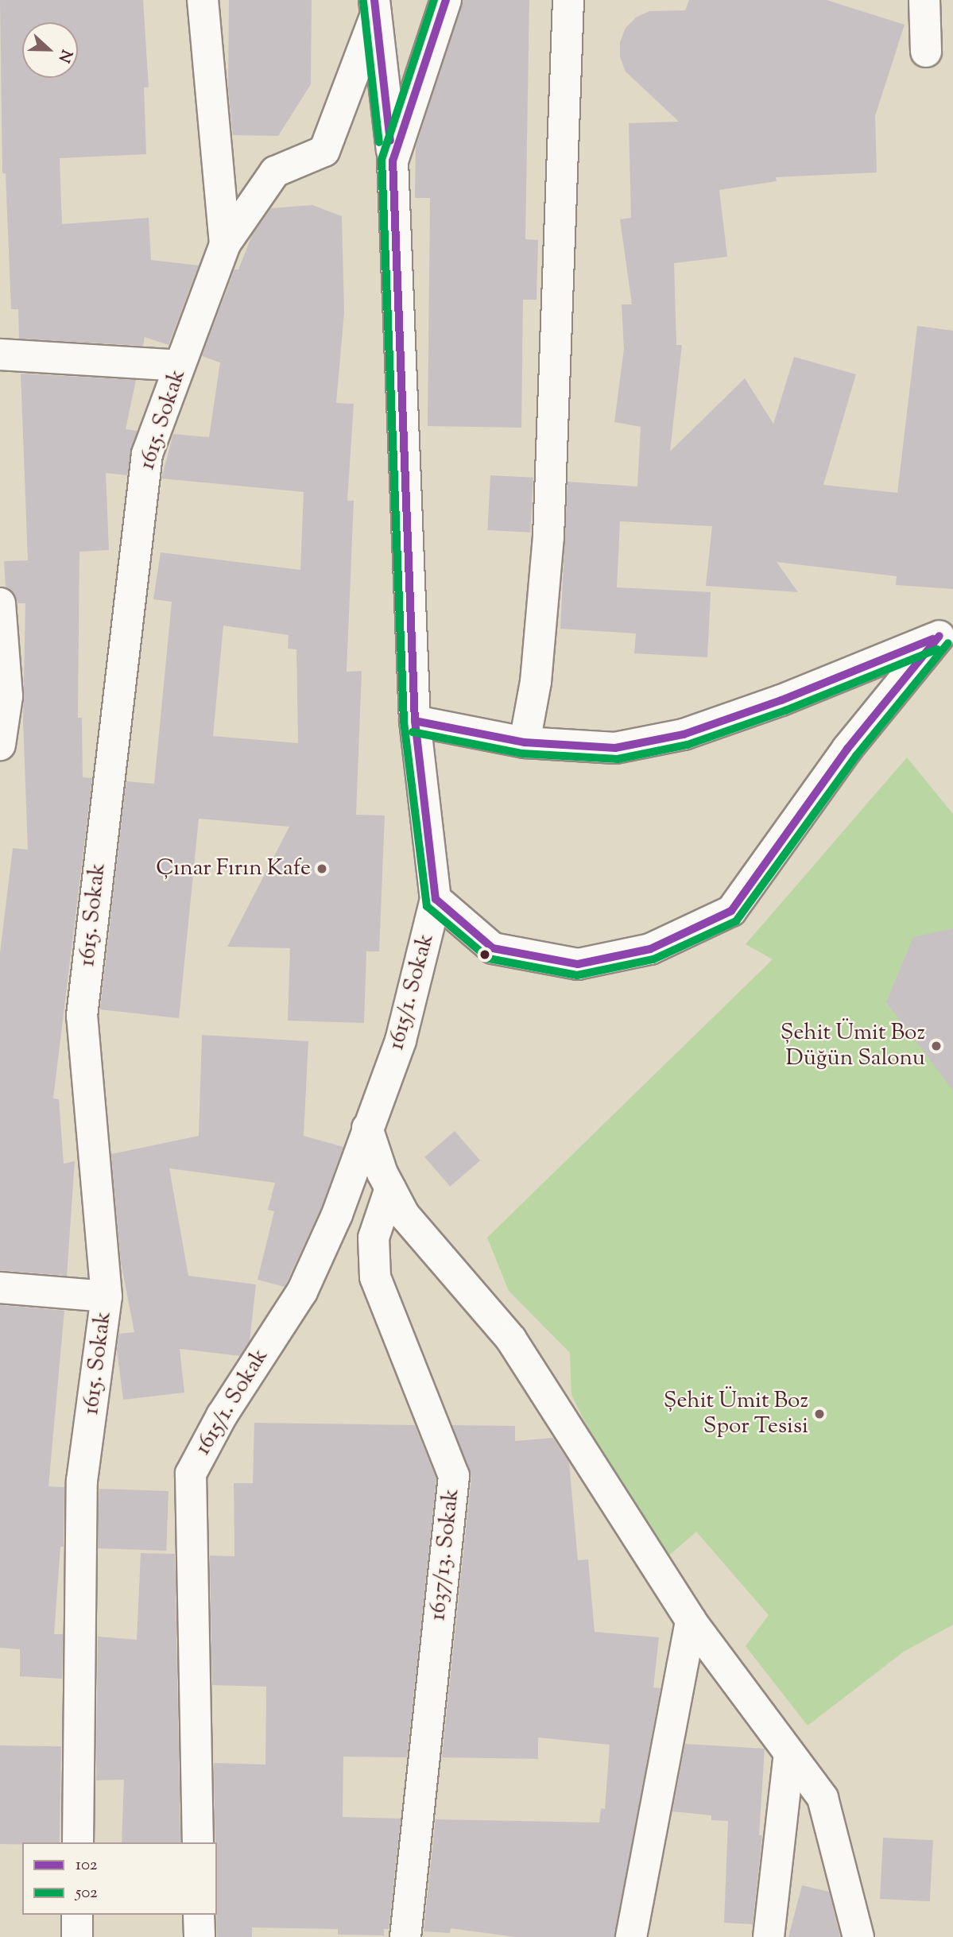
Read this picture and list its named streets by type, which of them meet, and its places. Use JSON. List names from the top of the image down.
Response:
{
  "streets": {
    "street": ["1615. Sokak", "1615/1. Sokak", "1637/13. Sokak"]
  },
  "places": ["Çınar Fırın Kafe", "Şehit Ümit Boz Düğün Salonu", "Şehit Ümit Boz Spor Tesisi"],
  "lines": ["transit line 102", "transit line 502"],
  "legend": ["102", "502"],
  "north": "right"
}
